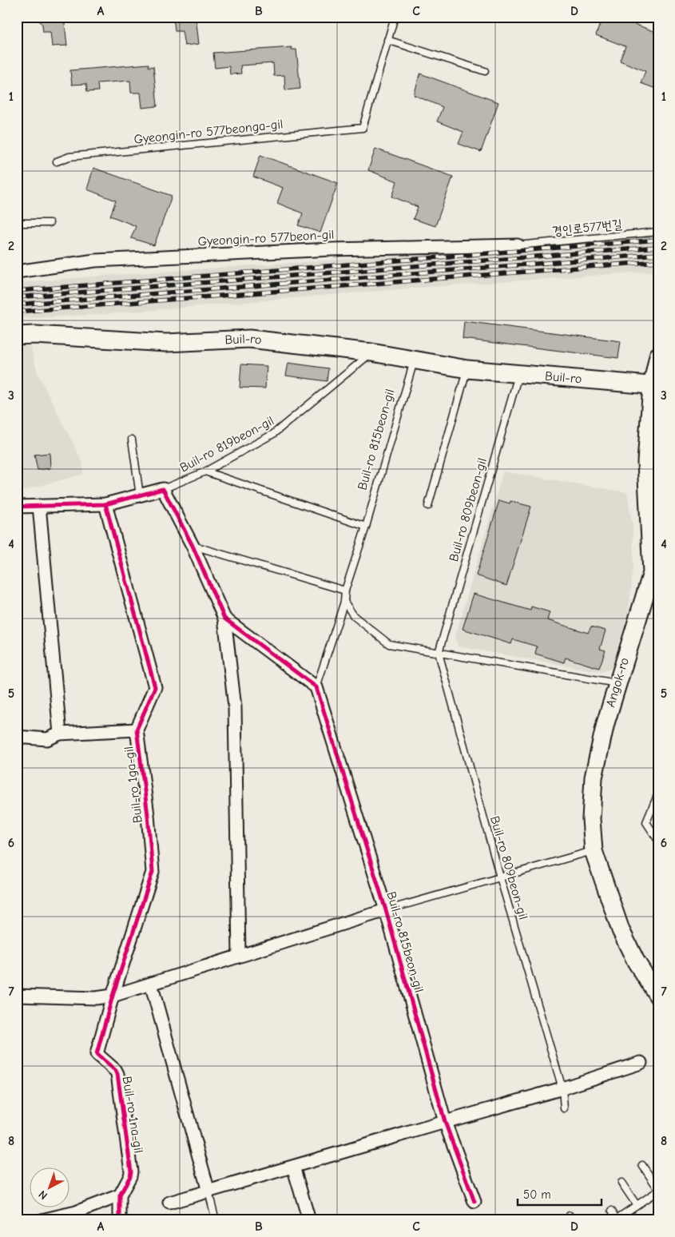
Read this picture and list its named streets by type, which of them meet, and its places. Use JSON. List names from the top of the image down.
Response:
{
  "streets": {
    "street": [
      "Gyeongin-ro 577beon-gil",
      "Buil-ro",
      "Buil-ro 815beon-gil",
      "Angok-ro",
      "Buil-ro 1ga-gil",
      "Buil-ro 1na-gil"
    ],
    "lane": [
      "Gyeongin-ro 577beonga-gil",
      "경인로577번길",
      "Buil-ro 819beon-gil",
      "Buil-ro 809beon-gil"
    ]
  },
  "crossings": [
    ["경인로577번길", "Gyeongin-ro 577beon-gil"],
    ["Buil-ro", "Buil-ro 815beon-gil"],
    ["Buil-ro", "Buil-ro 819beon-gil"],
    ["Buil-ro", "Buil-ro 809beon-gil"],
    ["Buil-ro", "Angok-ro"],
    ["Buil-ro 1ga-gil", "Buil-ro 1na-gil"]
  ],
  "scale_bar": "50 m",
  "north": "bottom left",
  "grid": {
    "columns": [
      "A",
      "B",
      "C",
      "D"
    ],
    "rows": [
      "1",
      "2",
      "3",
      "4",
      "5",
      "6",
      "7",
      "8"
    ]
  }
}
